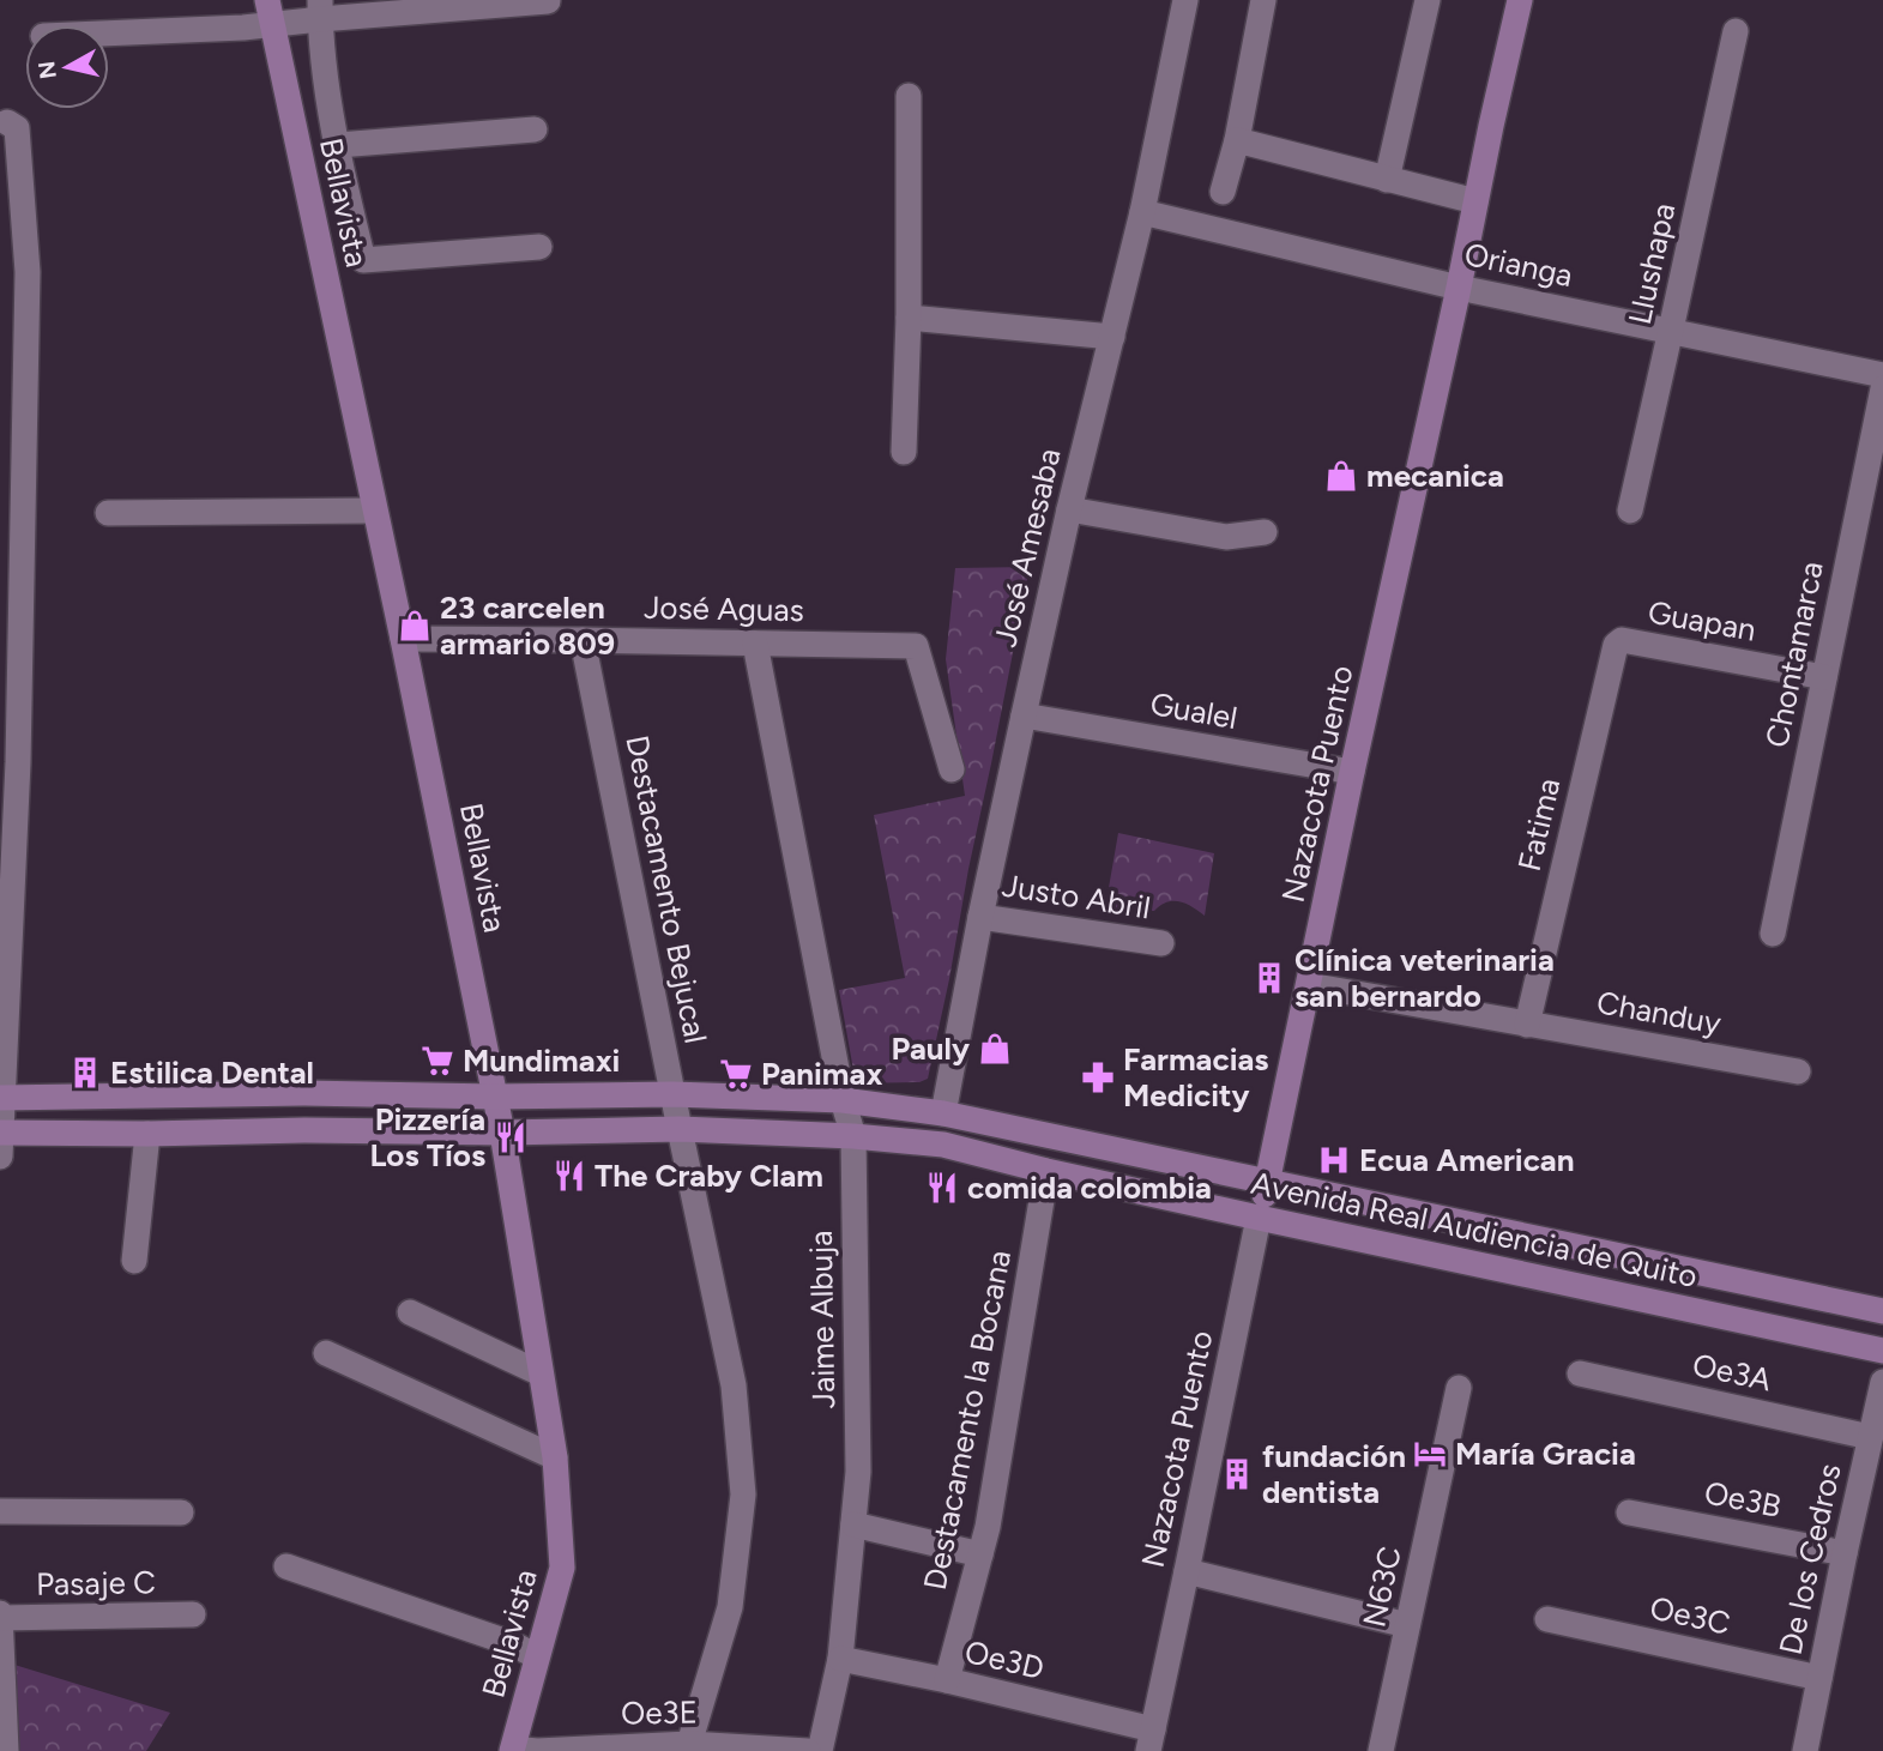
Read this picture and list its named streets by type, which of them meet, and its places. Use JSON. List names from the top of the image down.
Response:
{
  "streets": {
    "main road": ["Bellavista", "Nazacota Puento", "Avenida Real Audiencia de Quito"],
    "street": [
      "Llushapa",
      "Orianga",
      "José Amesaba",
      "José Aguas",
      "Guapan",
      "Chontamarca",
      "Gualel",
      "Fatima",
      "Destacamento Bejucal",
      "Justo Abril",
      "Chanduy",
      "Jaime Albuja",
      "Oe3A",
      "Destacamento la Bocana",
      "Oe3B",
      "De los Cedros",
      "Pasaje C",
      "N63C",
      "Oe3C",
      "Oe3D",
      "Oe3E"
    ]
  },
  "crossings": [
    ["Bellavista", "José Aguas"],
    ["Bellavista", "Avenida Real Audiencia de Quito"],
    ["Bellavista", "Oe3E"],
    ["Llushapa", "Orianga"],
    ["Orianga", "José Amesaba"],
    ["Orianga", "Nazacota Puento"],
    ["José Amesaba", "Gualel"],
    ["José Amesaba", "Justo Abril"],
    ["José Amesaba", "Avenida Real Audiencia de Quito"],
    ["José Aguas", "Destacamento Bejucal"],
    ["José Aguas", "Jaime Albuja"],
    ["Guapan", "Chontamarca"],
    ["Guapan", "Fatima"],
    ["Gualel", "Nazacota Puento"],
    ["Nazacota Puento", "Chanduy"],
    ["Nazacota Puento", "Avenida Real Audiencia de Quito"],
    ["Nazacota Puento", "Oe3D"],
    ["Fatima", "Chanduy"],
    ["Destacamento Bejucal", "Avenida Real Audiencia de Quito"],
    ["Destacamento Bejucal", "Oe3E"],
    ["Avenida Real Audiencia de Quito", "Jaime Albuja"],
    ["Avenida Real Audiencia de Quito", "Destacamento la Bocana"],
    ["Jaime Albuja", "Oe3D"],
    ["Oe3A", "De los Cedros"],
    ["Destacamento la Bocana", "Oe3D"],
    ["Oe3B", "De los Cedros"],
    ["De los Cedros", "Oe3C"]
  ],
  "places": {
    "shop": ["mecanica", "23 carcelen armario 809", "Pauly"],
    "building": ["Clínica veterinaria san bernardo", "Estilica Dental", "fundación dentista"],
    "supermarket": ["Mundimaxi", "Panimax"],
    "pharmacy": ["Farmacias Medicity"],
    "restaurant": ["Pizzería Los Tíos", "The Craby Clam", "comida colombia"],
    "hospital": ["Ecua American"],
    "hotel": ["María Gracia"]
  },
  "north": "left"
}
